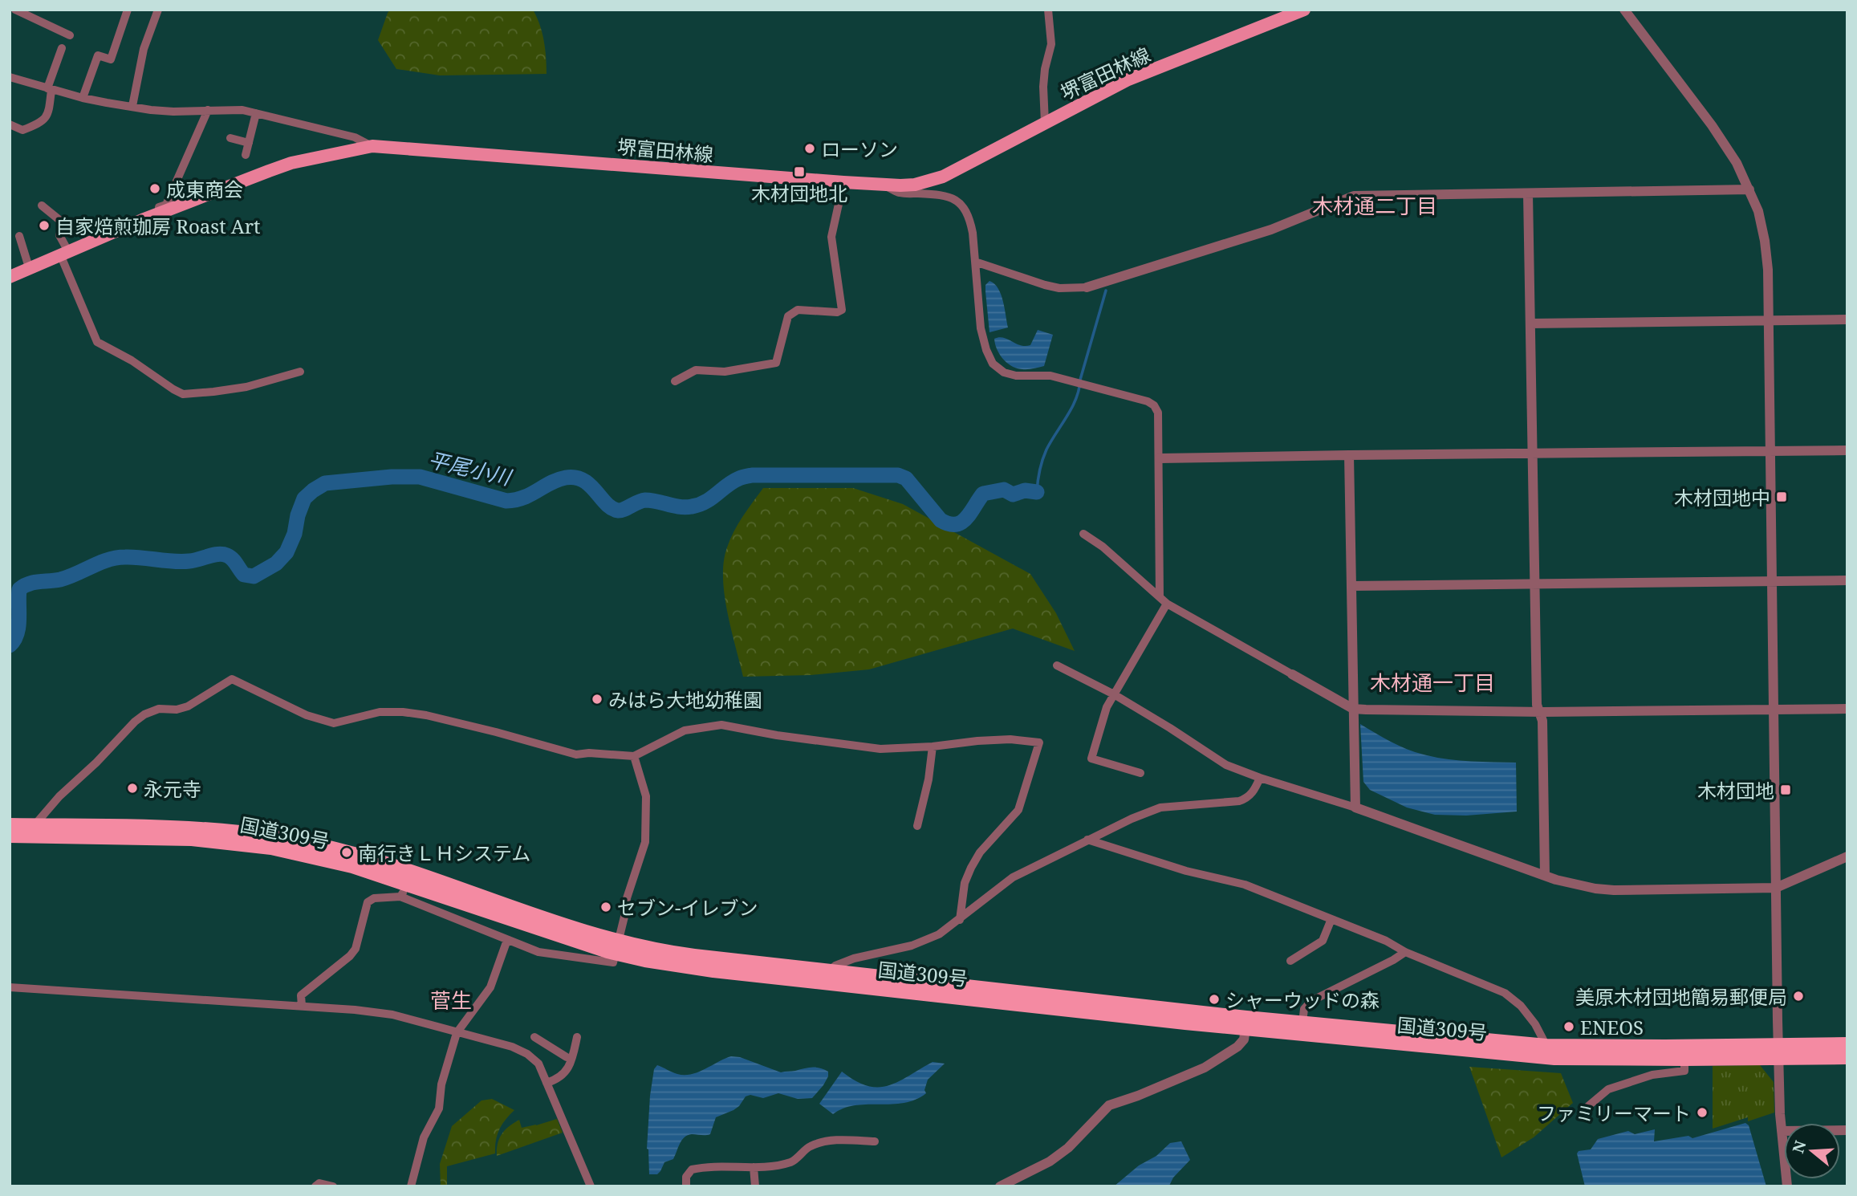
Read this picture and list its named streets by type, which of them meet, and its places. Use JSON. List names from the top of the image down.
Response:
{
  "streets": {
    "highway": ["国道309号"],
    "main road": ["堺富田林線"]
  },
  "districts": ["木材通二丁目", "木材通一丁目", "菅生"],
  "water": ["平尾小川"],
  "places": {
    "other": [
      "ローソン",
      "成東商会",
      "自家焙煎珈房 Roast Art",
      "みはら大地幼稚園",
      "永元寺",
      "南行きＬＨシステム",
      "セブン-イレブン",
      "美原木材団地簡易郵便局",
      "シャーウッドの森",
      "ENEOS",
      "ファミリーマート"
    ],
    "transit": ["木材団地北", "木材団地中", "木材団地"]
  },
  "north": "left"
}
